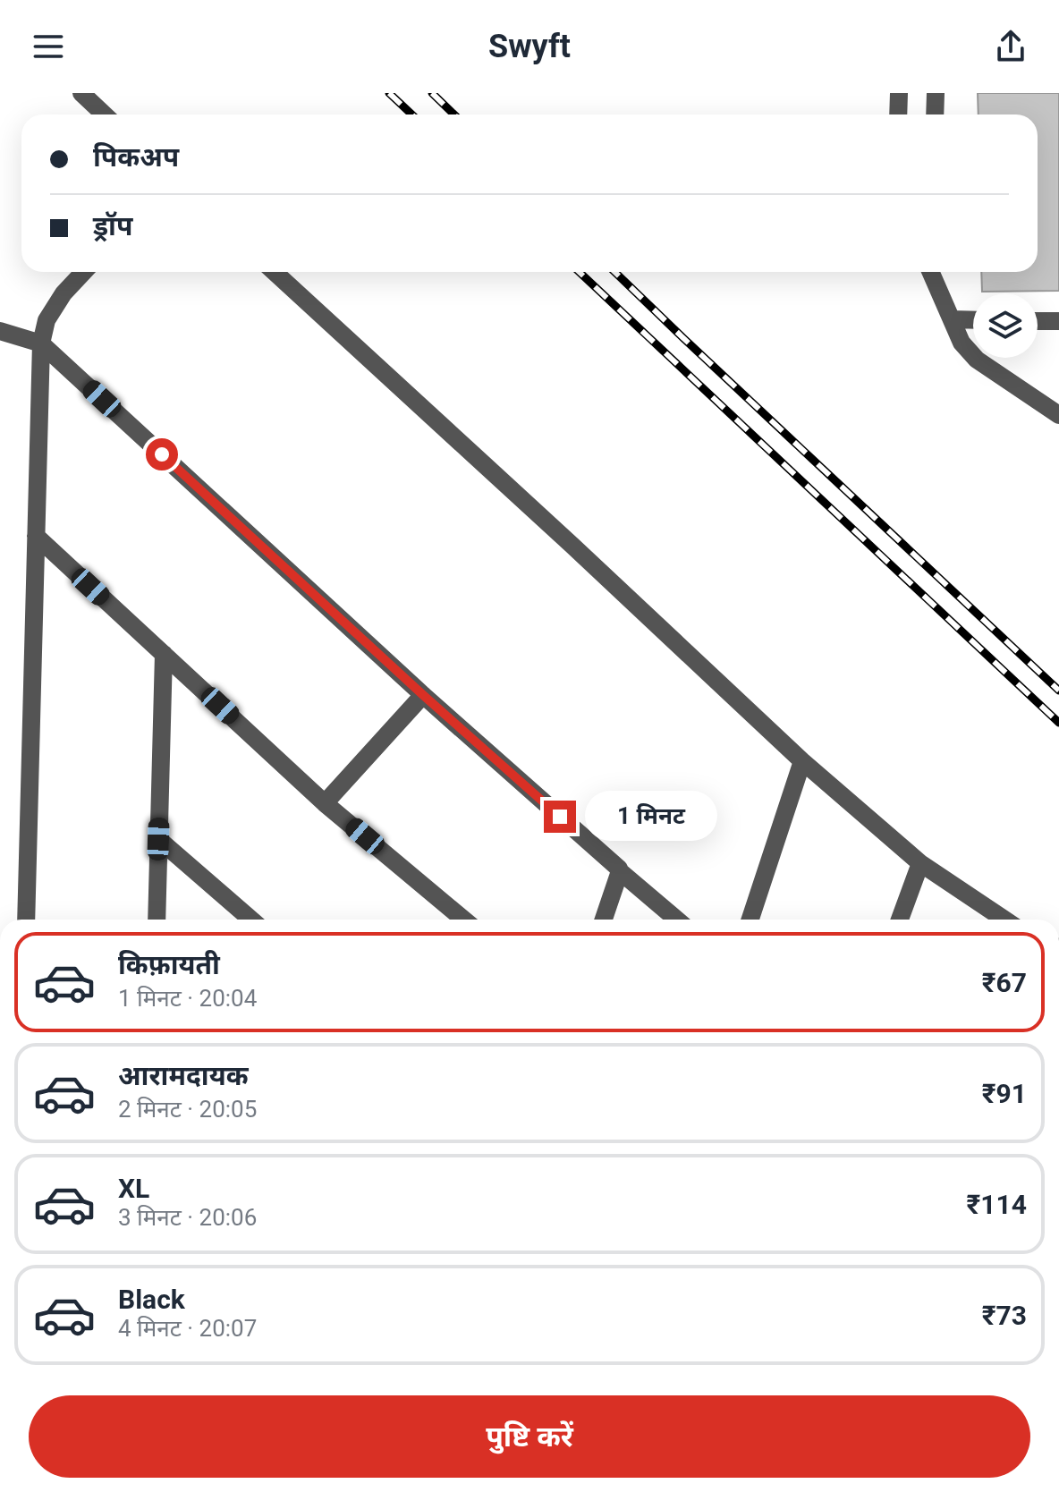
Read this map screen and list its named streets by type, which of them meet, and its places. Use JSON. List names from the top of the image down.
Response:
{
  "page": {
    "header": "Swyft",
    "banner": ["पिकअप", "ड्रॉप"],
    "bubble": "1 मिनट",
    "list": [
      {
        "name": "किफ़ायती",
        "note": "1 मिनट · 20:04",
        "value": "₹67"
      },
      {
        "name": "आरामदायक",
        "note": "2 मिनट · 20:05",
        "value": "₹91"
      },
      {
        "name": "XL",
        "note": "3 मिनट · 20:06",
        "value": "₹114"
      },
      {
        "name": "Black",
        "note": "4 मिनट · 20:07",
        "value": "₹73"
      }
    ],
    "buttons": "पुष्टि करें"
  }
}
